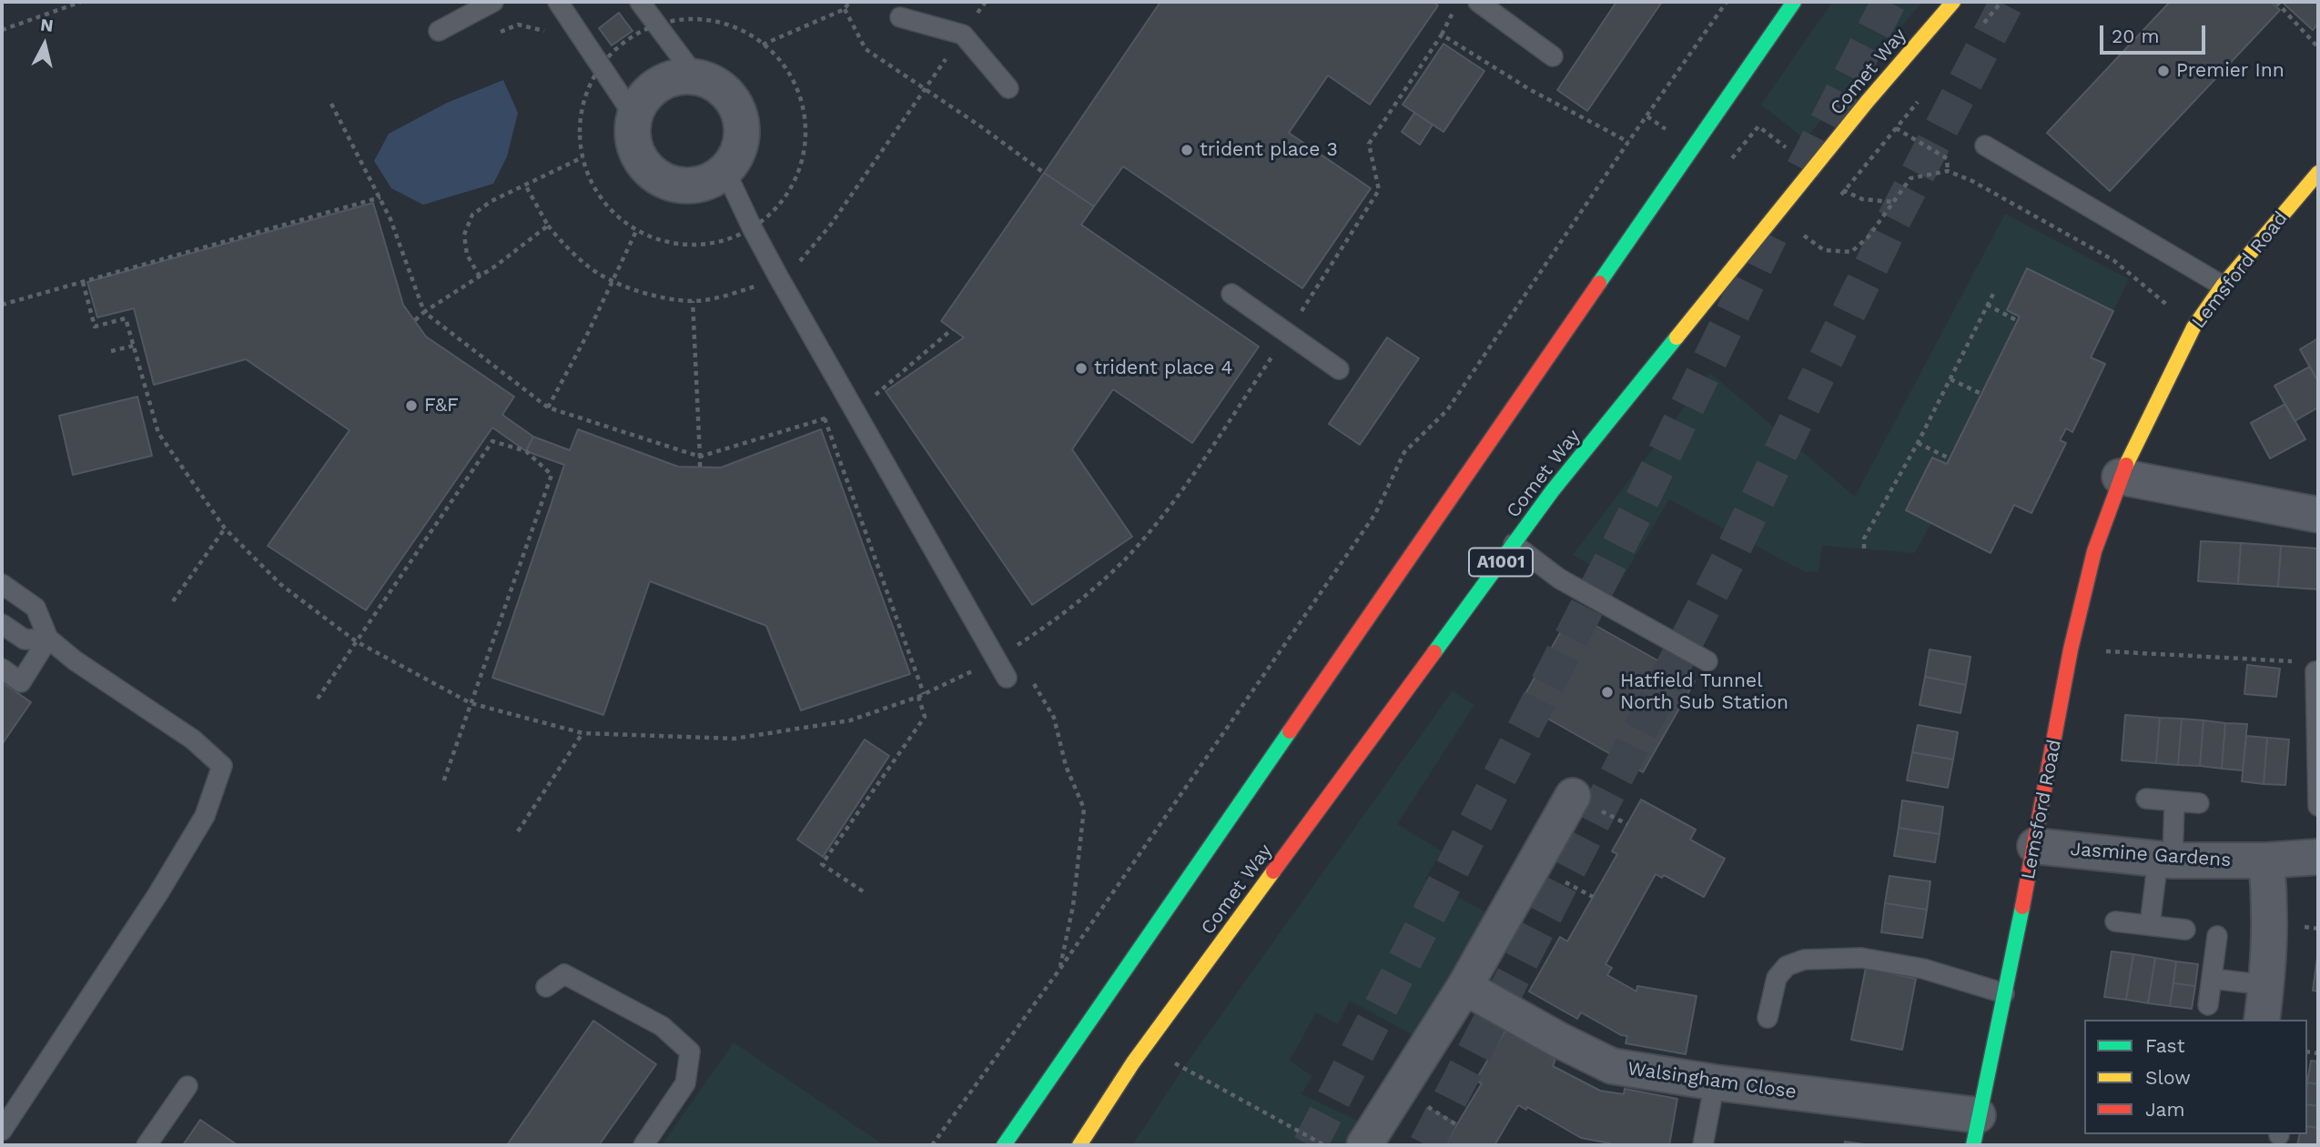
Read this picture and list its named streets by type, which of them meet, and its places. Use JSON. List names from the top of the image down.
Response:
{
  "streets": {
    "main road": ["Comet Way", "Lemsford Road", "A1001"],
    "street": ["Jasmine Gardens", "Walsingham Close"]
  },
  "crossings": [
    ["Lemsford Road", "Jasmine Gardens"],
    ["Lemsford Road", "Walsingham Close"]
  ],
  "places": [
    "Premier Inn",
    "trident place 3",
    "trident place 4",
    "F&F",
    "Hatfield Tunnel North Sub Station"
  ],
  "legend": ["Fast", "Slow", "Jam"],
  "scale_bar": "20 m",
  "north": "top"
}
